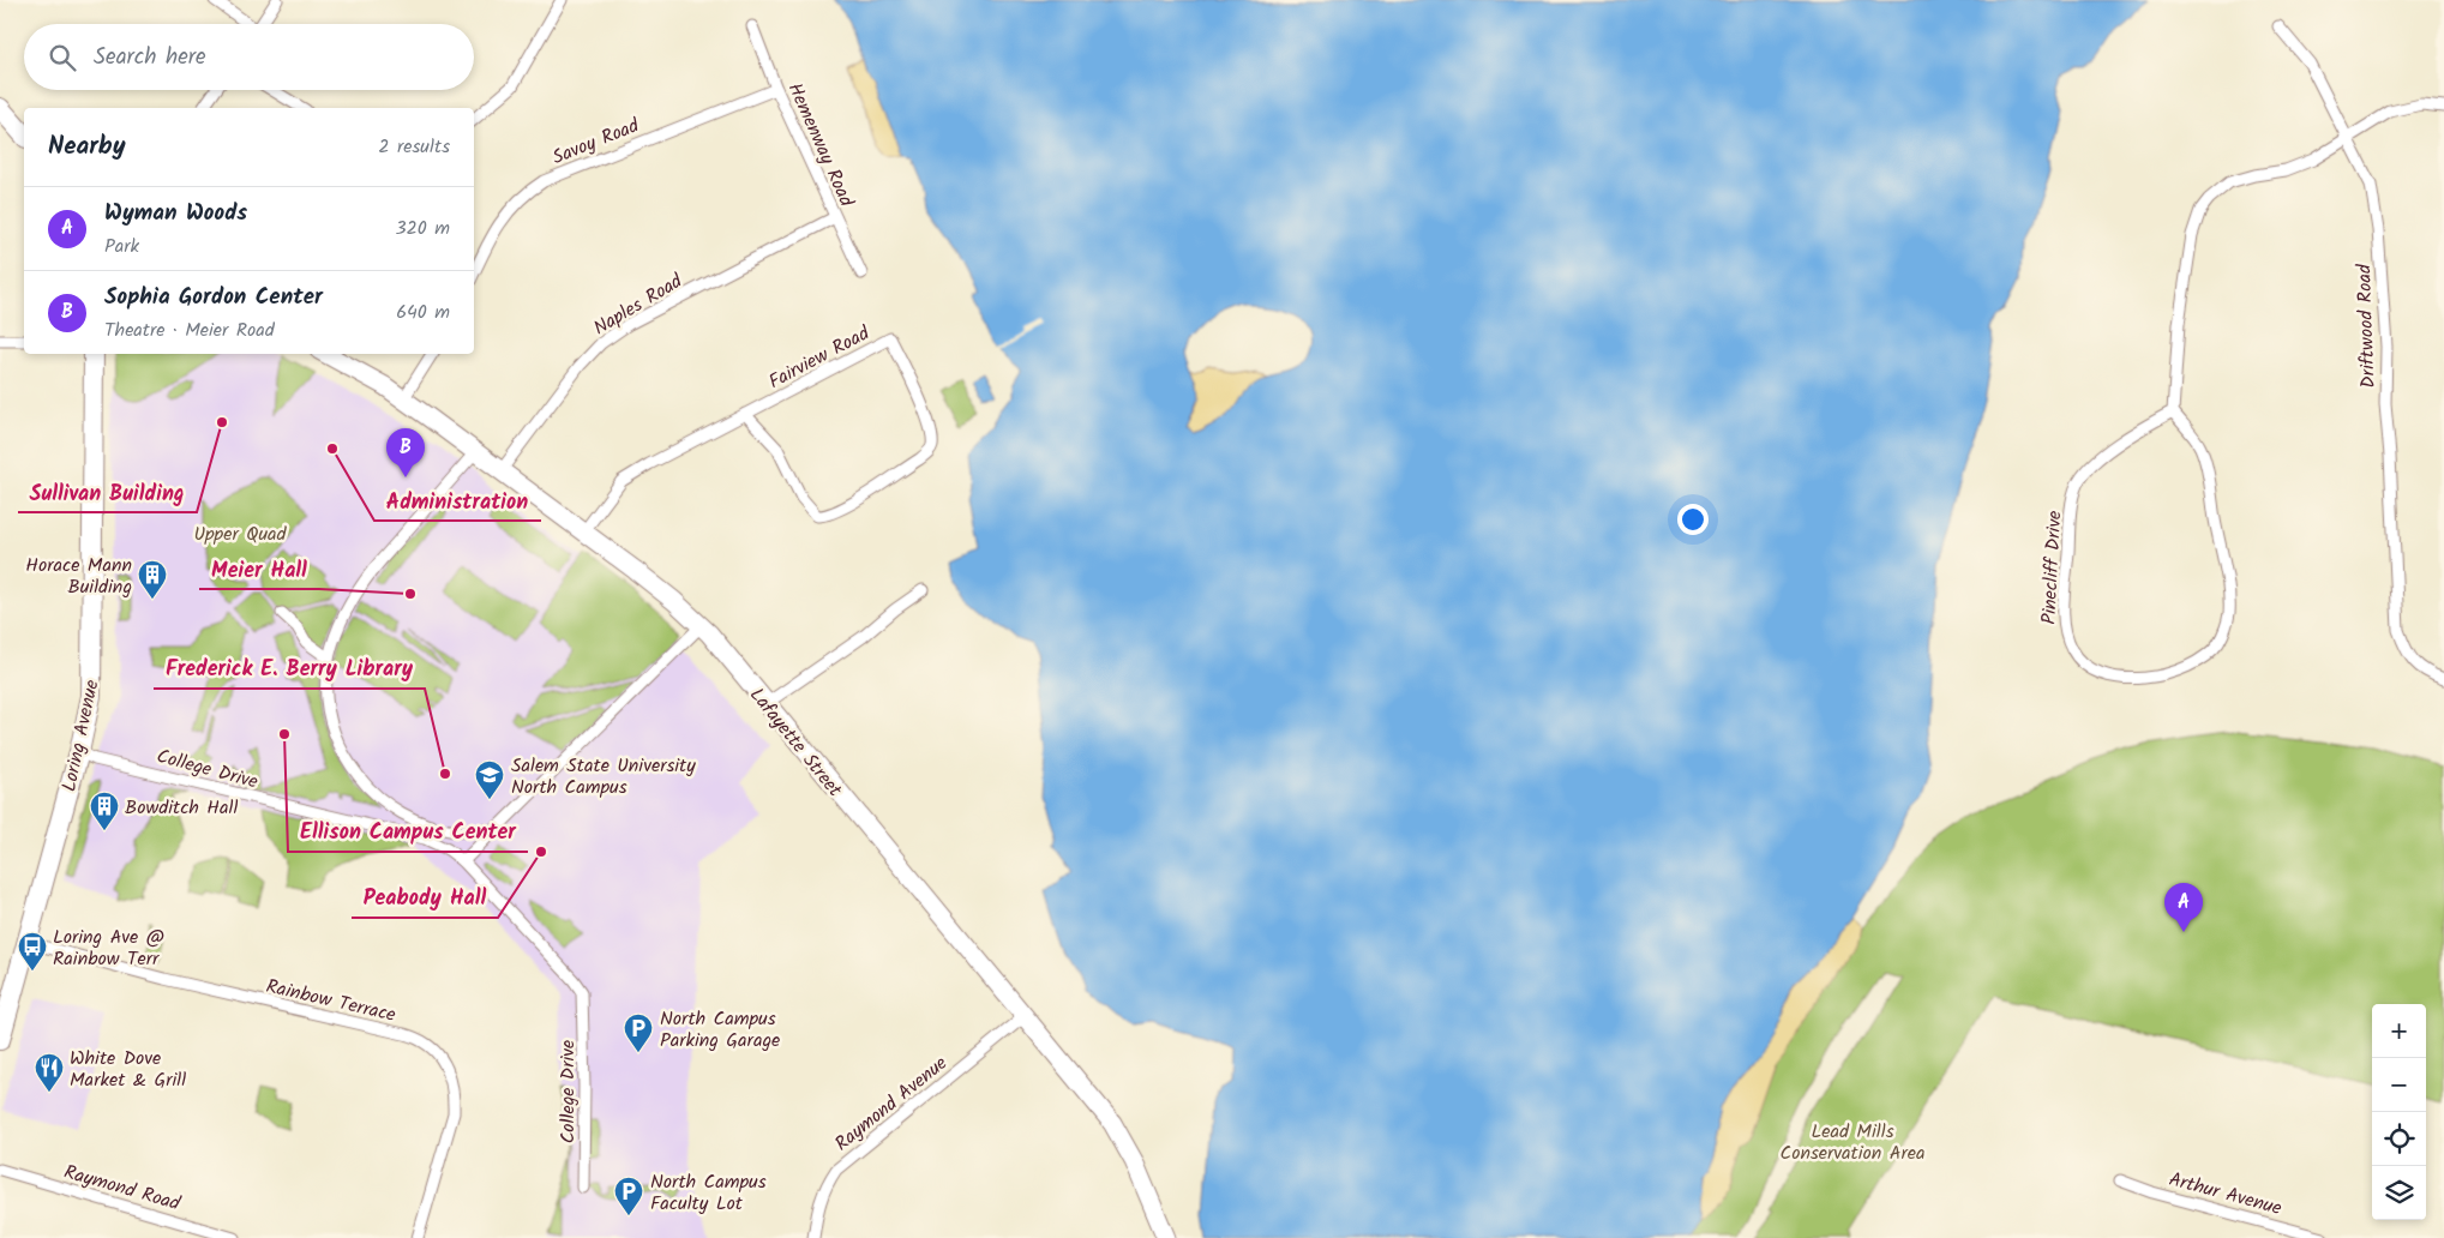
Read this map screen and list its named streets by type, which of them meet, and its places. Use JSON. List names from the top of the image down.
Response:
{
  "streets": {
    "highway": ["Loring Avenue"],
    "main road": ["Lafayette Street"],
    "street": [
      "Savoy Road",
      "Hemenway Road",
      "Naples Road",
      "Driftwood Road",
      "Fairview Road",
      "Pinecliff Drive",
      "College Drive",
      "Rainbow Terrace",
      "Raymond Avenue",
      "Raymond Road",
      "Arthur Avenue"
    ]
  },
  "crossings": [
    ["Savoy Road", "Hemenway Road"],
    ["Hemenway Road", "Naples Road"],
    ["Naples Road", "Lafayette Street"],
    ["Fairview Road", "Lafayette Street"],
    ["Loring Avenue", "College Drive"],
    ["Loring Avenue", "Rainbow Terrace"],
    ["Lafayette Street", "Raymond Avenue"]
  ],
  "parks": ["Upper Quad", "Lead Mills Conservation Area"],
  "places": {
    "other": [
      "Sullivan Building",
      "Administration",
      "Meier Hall",
      "Ellison Campus Center",
      "Frederick E. Berry Library",
      "Peabody Hall"
    ],
    "building": ["Horace Mann Building", "Bowditch Hall"],
    "school or university": ["Salem State University North Campus"],
    "bus stop": ["Loring Ave @ Rainbow Terr"],
    "parking": ["North Campus Parking Garage", "North Campus Faculty Lot"],
    "restaurant": ["White Dove Market & Grill"]
  },
  "page": {
    "search": "Search here",
    "heading": ["Nearby", "2 results"],
    "list": [
      {
        "mark": "A",
        "name": "Wyman Woods",
        "note": "Park",
        "value": "320 m"
      },
      {
        "mark": "B",
        "name": "Sophia Gordon Center",
        "note": "Theatre · Meier Road",
        "value": "640 m"
      }
    ],
    "pins": ["B", "A"],
    "map_buttons": ["+", "−"]
  }
}
